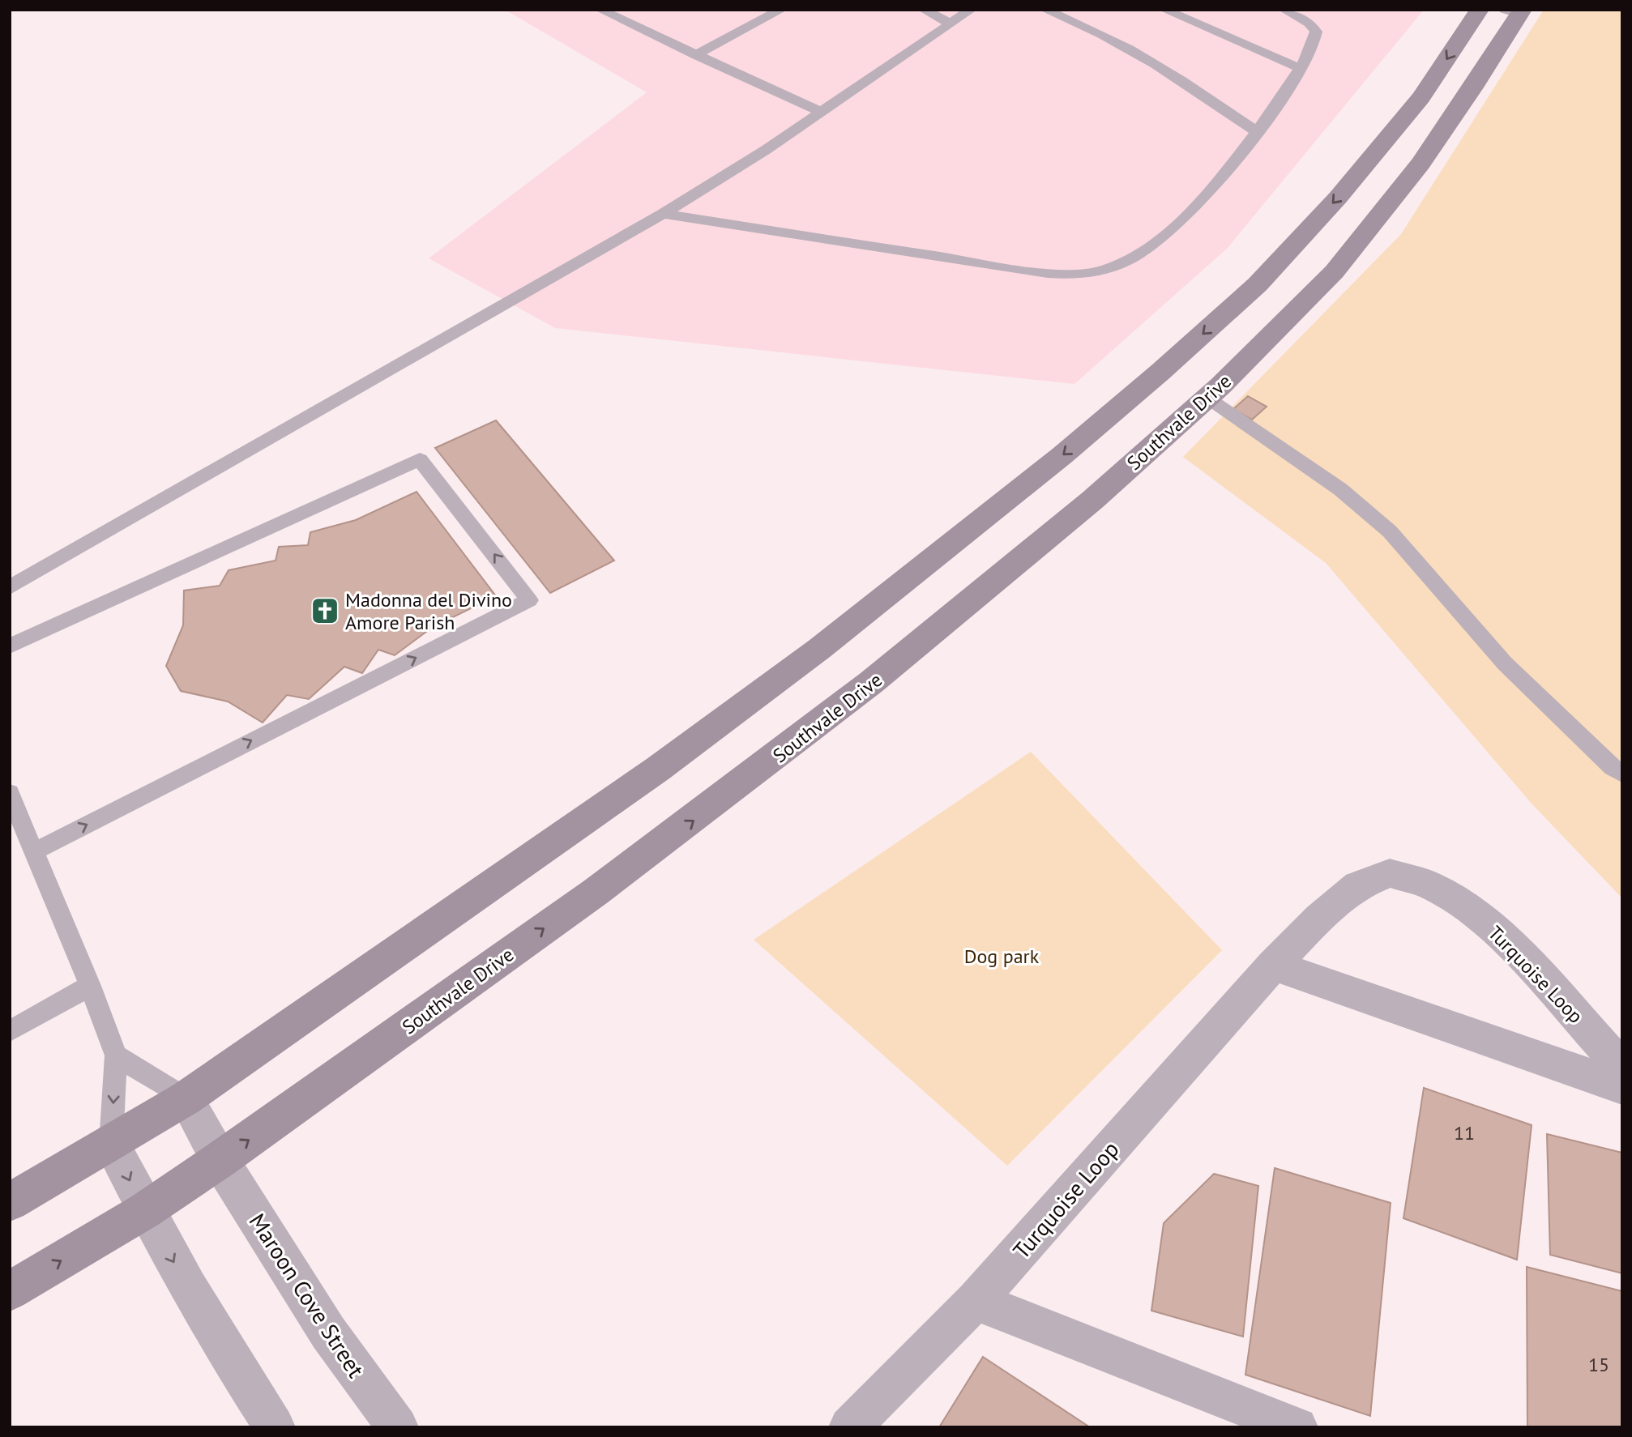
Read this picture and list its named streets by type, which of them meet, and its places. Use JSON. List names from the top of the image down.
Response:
{
  "streets": {
    "street": ["Southvale Drive", "Turquoise Loop", "Maroon Cove Street"]
  },
  "crossings": [
    ["Southvale Drive", "Maroon Cove Street"]
  ],
  "parks": ["Dog park"],
  "places": {
    "church": ["Madonna del Divino Amore Parish"]
  },
  "house_numbers": ["11", "15"]
}
